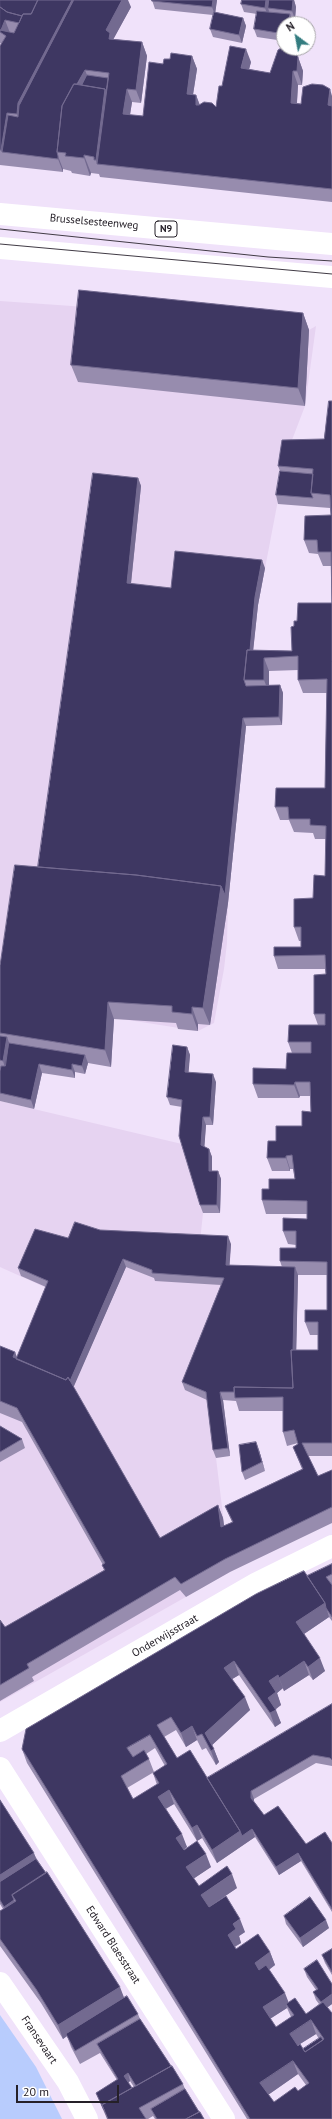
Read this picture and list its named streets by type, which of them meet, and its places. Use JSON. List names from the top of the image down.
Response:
{
  "streets": {
    "street": [
      "Brusselsesteenweg",
      "N9",
      "Onderwijsstraat",
      "Edward Blaesstraat",
      "Fransevaart"
    ]
  },
  "scale_bar": "20 m",
  "north": "top left"
}
